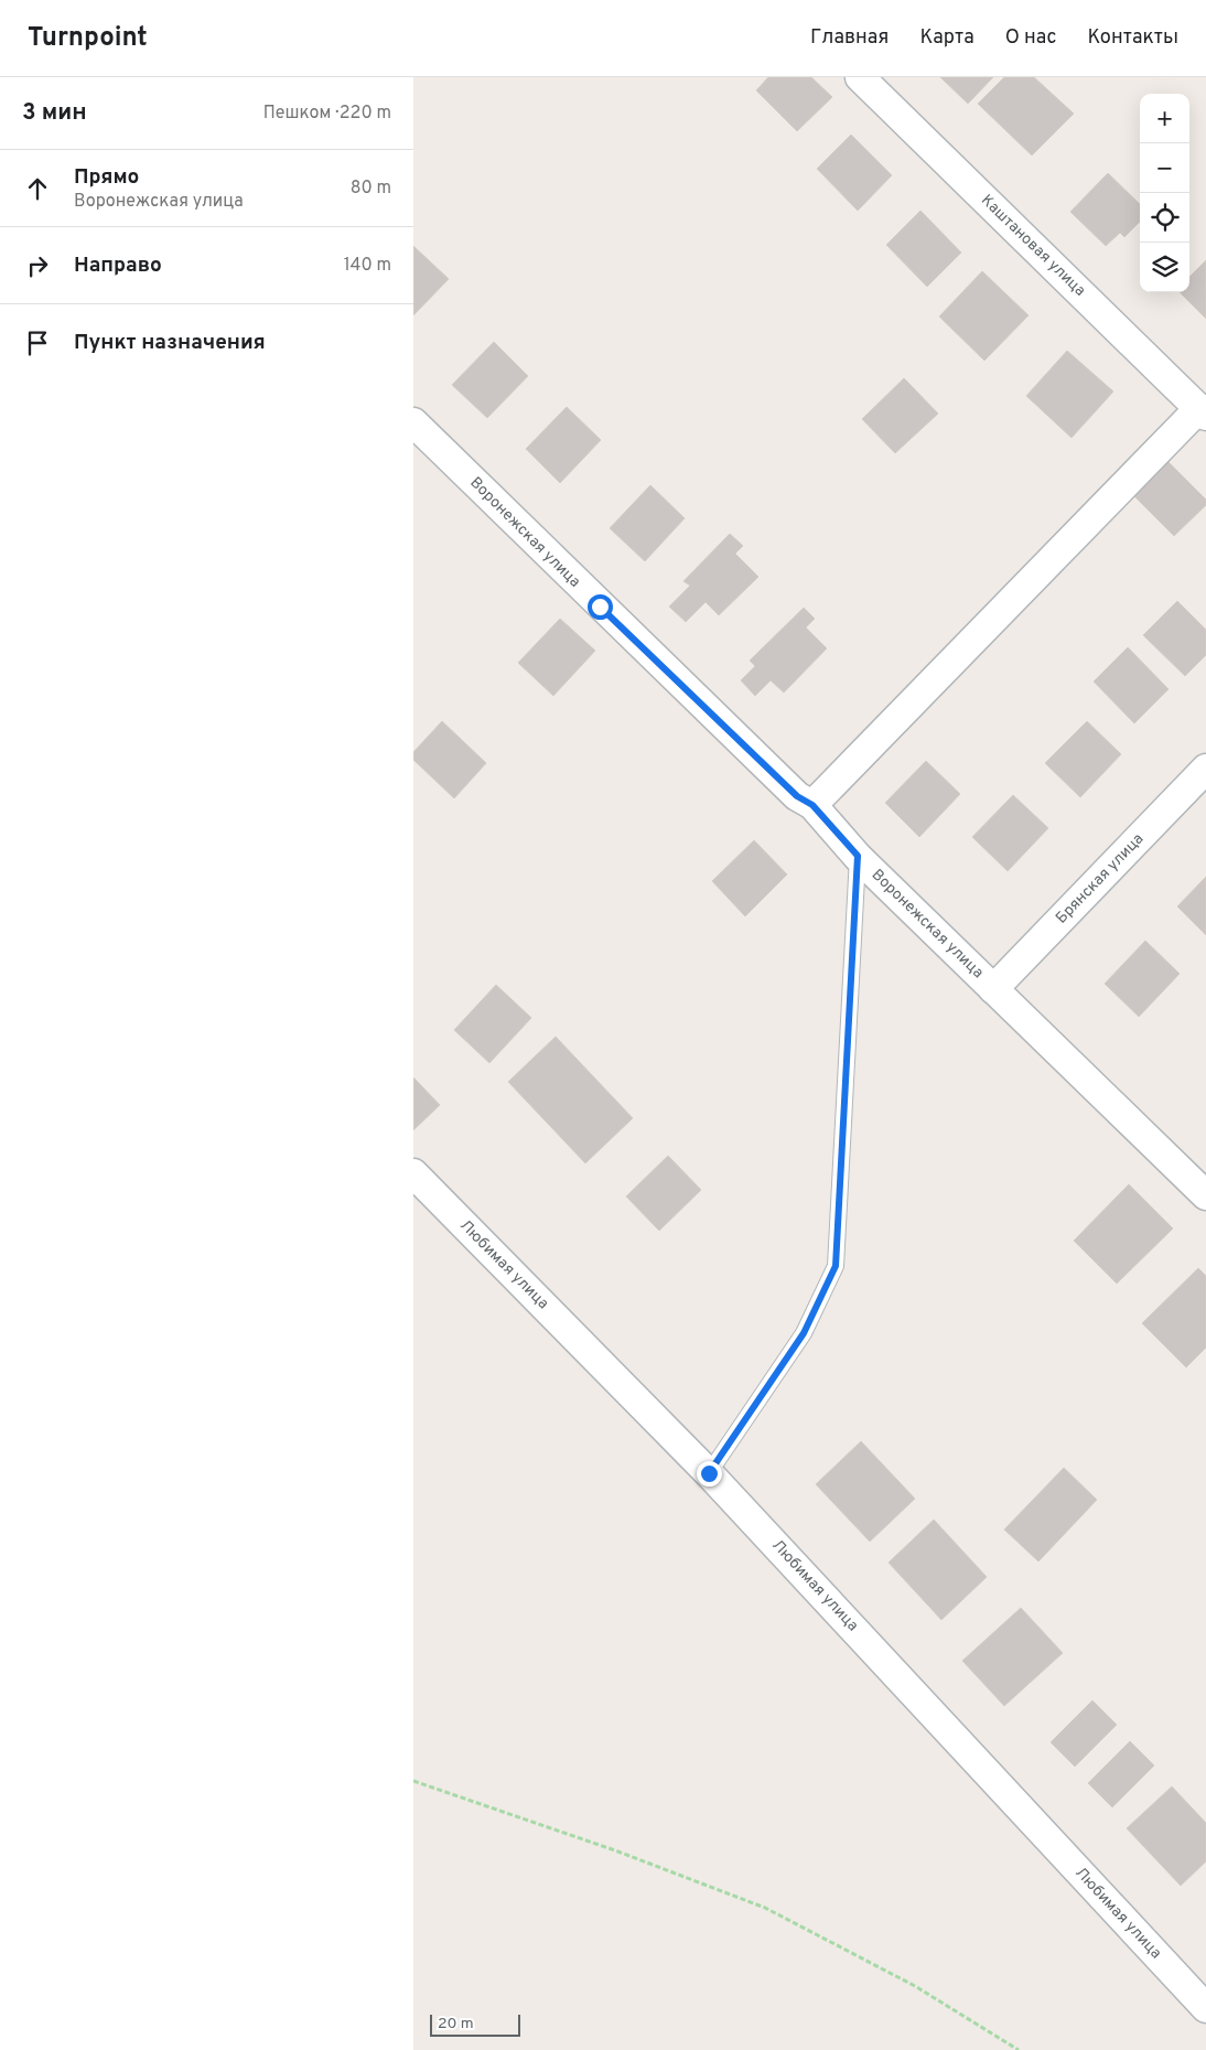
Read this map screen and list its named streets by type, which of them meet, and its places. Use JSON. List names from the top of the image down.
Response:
{
  "streets": {
    "street": [
      "Каштановая улица",
      "Воронежская улица",
      "Брянская улица",
      "Любимая улица"
    ]
  },
  "crossings": [
    ["Воронежская улица", "Брянская улица"]
  ],
  "scale_bar": "20 m",
  "page": {
    "header": "Turnpoint",
    "nav": [
      "Главная",
      "Карта",
      "О нас",
      "Контакты"
    ],
    "heading": ["3 мин", "Пешком · 220 m"],
    "map_buttons": ["+", "−"],
    "list": [
      ["Прямо", "Воронежская улица", "80 m"],
      ["Направо", "140 m"],
      "Пункт назначения"
    ],
    "scale": "20 m"
  }
}
